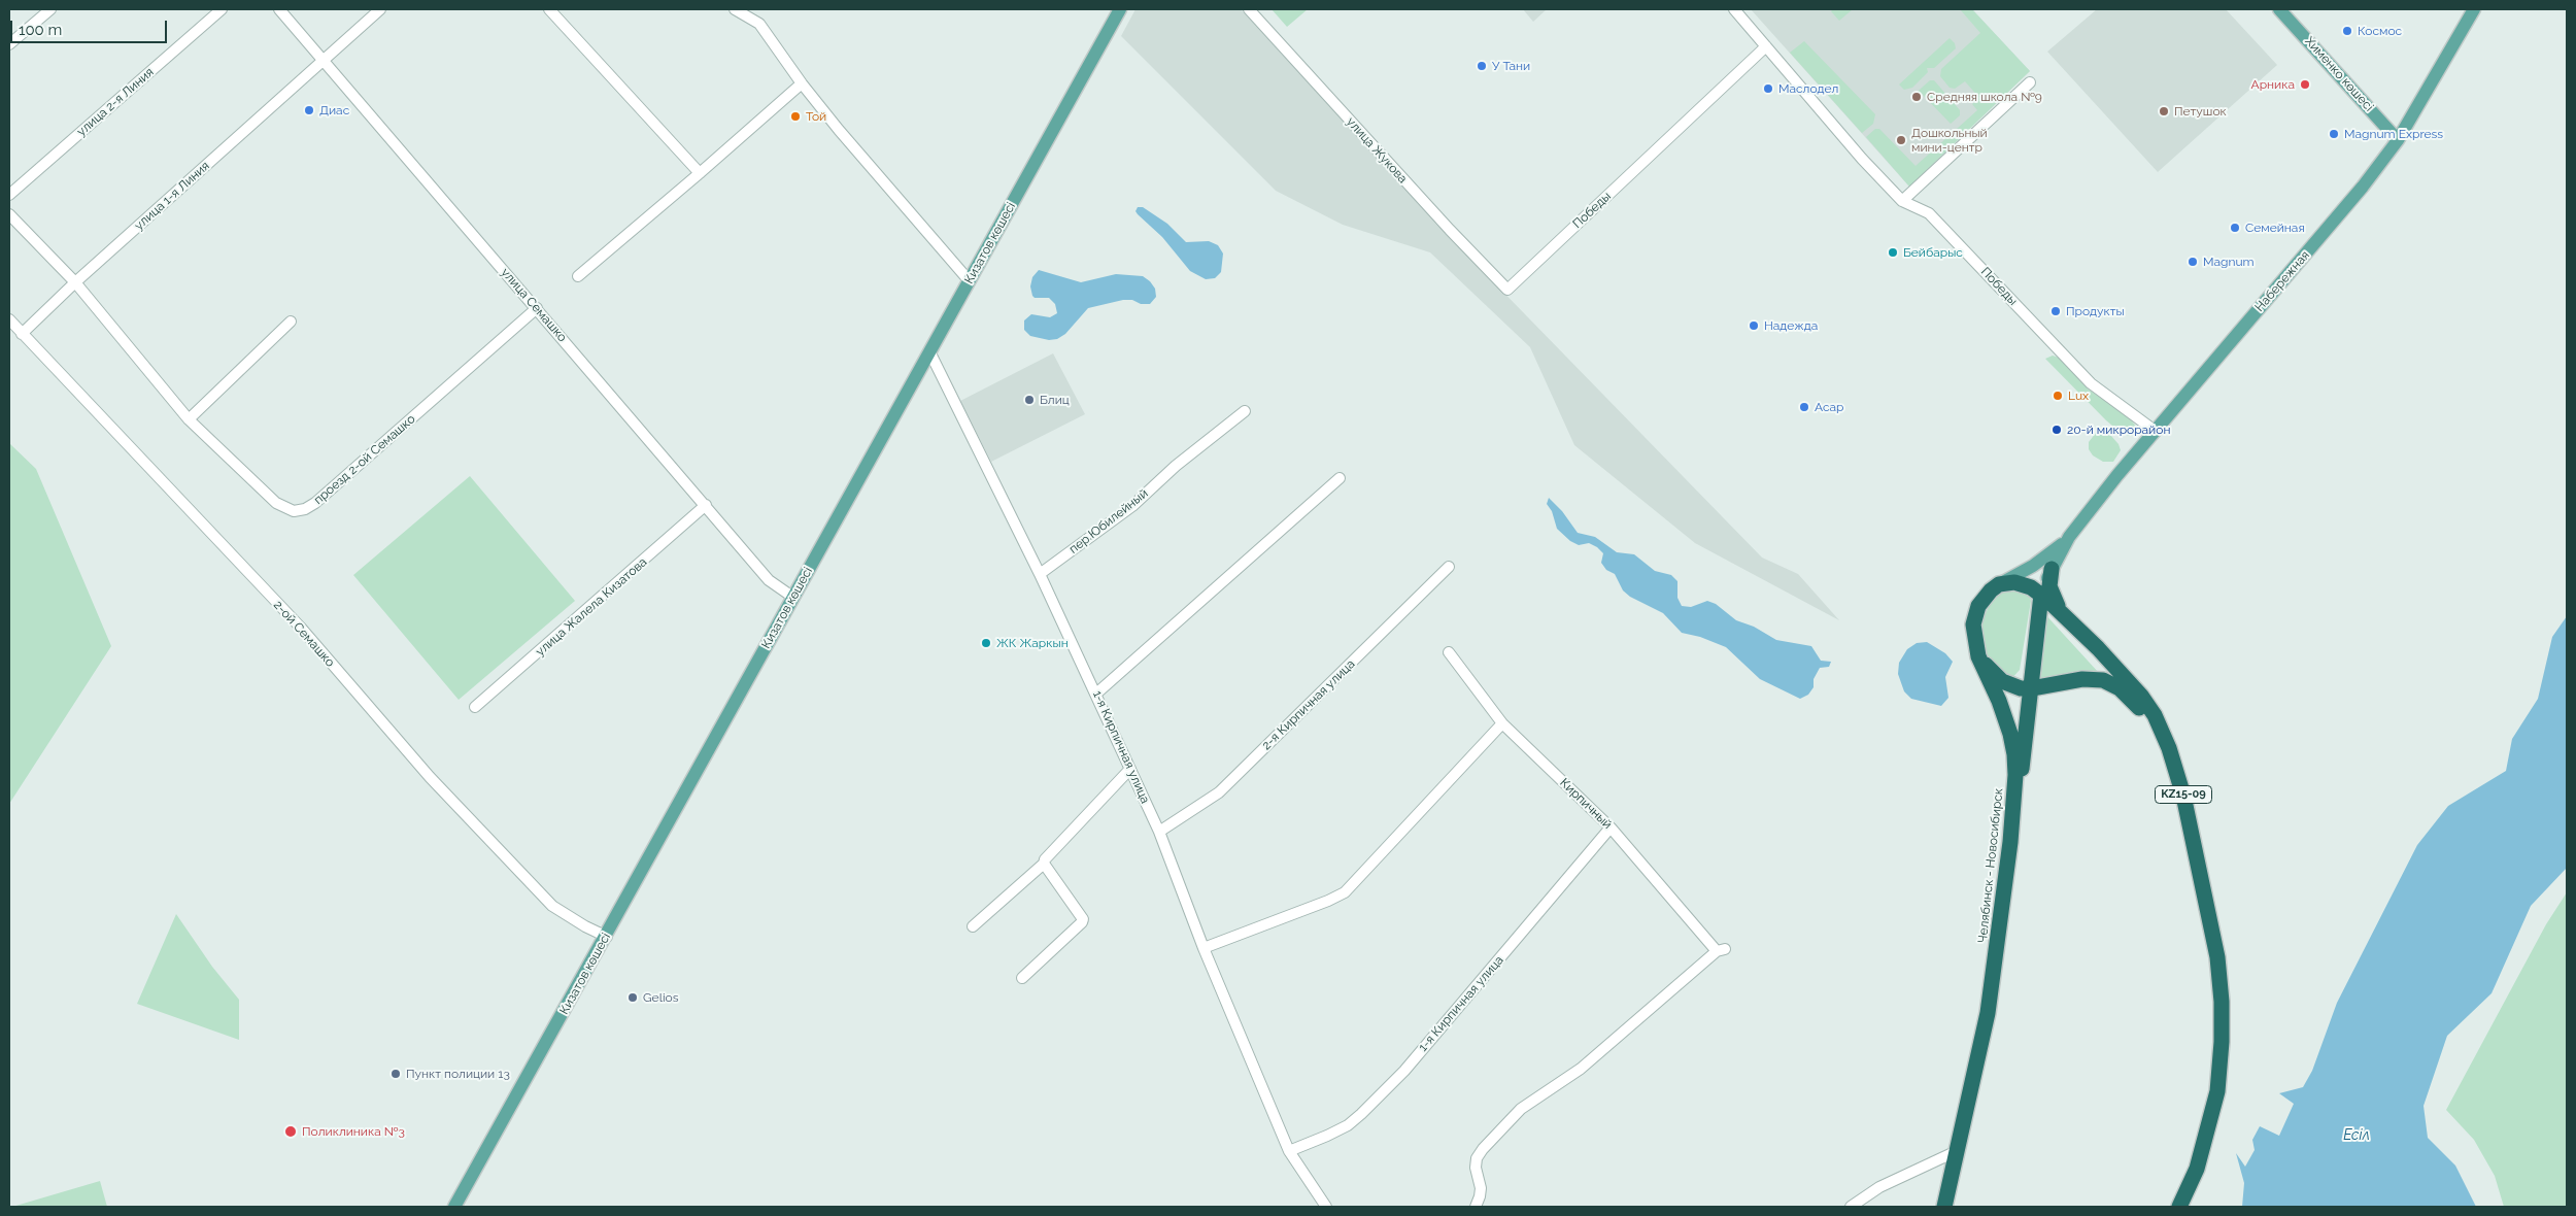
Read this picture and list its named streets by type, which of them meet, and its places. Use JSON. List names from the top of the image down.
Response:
{
  "streets": {
    "highway": ["KZ15-09", "Челябинск - Новосибирск"],
    "main road": ["Хименко көшесі", "Кизатов көшесі", "Набережная"],
    "street": [
      "улица 2-я Линия",
      "улица Жукова",
      "улица 1-я Линия",
      "Победы",
      "улица Семашко",
      "проезд 2-ой Семашко",
      "пер.Юбилейный",
      "улица Жалела Кизатова",
      "2-ой Семашко",
      "2-я Кирпичная улица",
      "1-я Кирпичная улица",
      "Кирпичный"
    ]
  },
  "crossings": [
    ["Хименко көшесі", "Набережная"],
    ["улица Жукова", "Победы"],
    ["улица 1-я Линия", "улица Семашко"],
    ["улица 1-я Линия", "проезд 2-ой Семашко"],
    ["улица 1-я Линия", "2-ой Семашко"],
    ["Победы", "Набережная"],
    ["Кизатов көшесі", "улица Семашко"],
    ["Кизатов көшесі", "2-ой Семашко"],
    ["Кизатов көшесі", "1-я Кирпичная улица"],
    ["Набережная", "KZ15-09"],
    ["Набережная", "Челябинск - Новосибирск"],
    ["улица Семашко", "проезд 2-ой Семашко"],
    ["улица Семашко", "улица Жалела Кизатова"],
    ["пер.Юбилейный", "1-я Кирпичная улица"],
    ["2-я Кирпичная улица", "1-я Кирпичная улица"],
    ["1-я Кирпичная улица", "Кирпичный"],
    ["KZ15-09", "Челябинск - Новосибирск"]
  ],
  "water": ["Есіл"],
  "places": [
    "Космос",
    "У Тани",
    "Арника",
    "Маслодел",
    "Средняя школа №9",
    "Диас",
    "Петушок",
    "Той",
    "Magnum Express",
    "Дошкольный мини-центр",
    "Семейная",
    "Бейбарыс",
    "Magnum",
    "Продукты",
    "Надежда",
    "Lux",
    "Блиц",
    "Асар",
    "20-й микрорайон",
    "ЖК Жаркын",
    "Gelios",
    "Пункт полиции 13",
    "Поликлиника №3"
  ],
  "scale_bar": "100 m"
}
